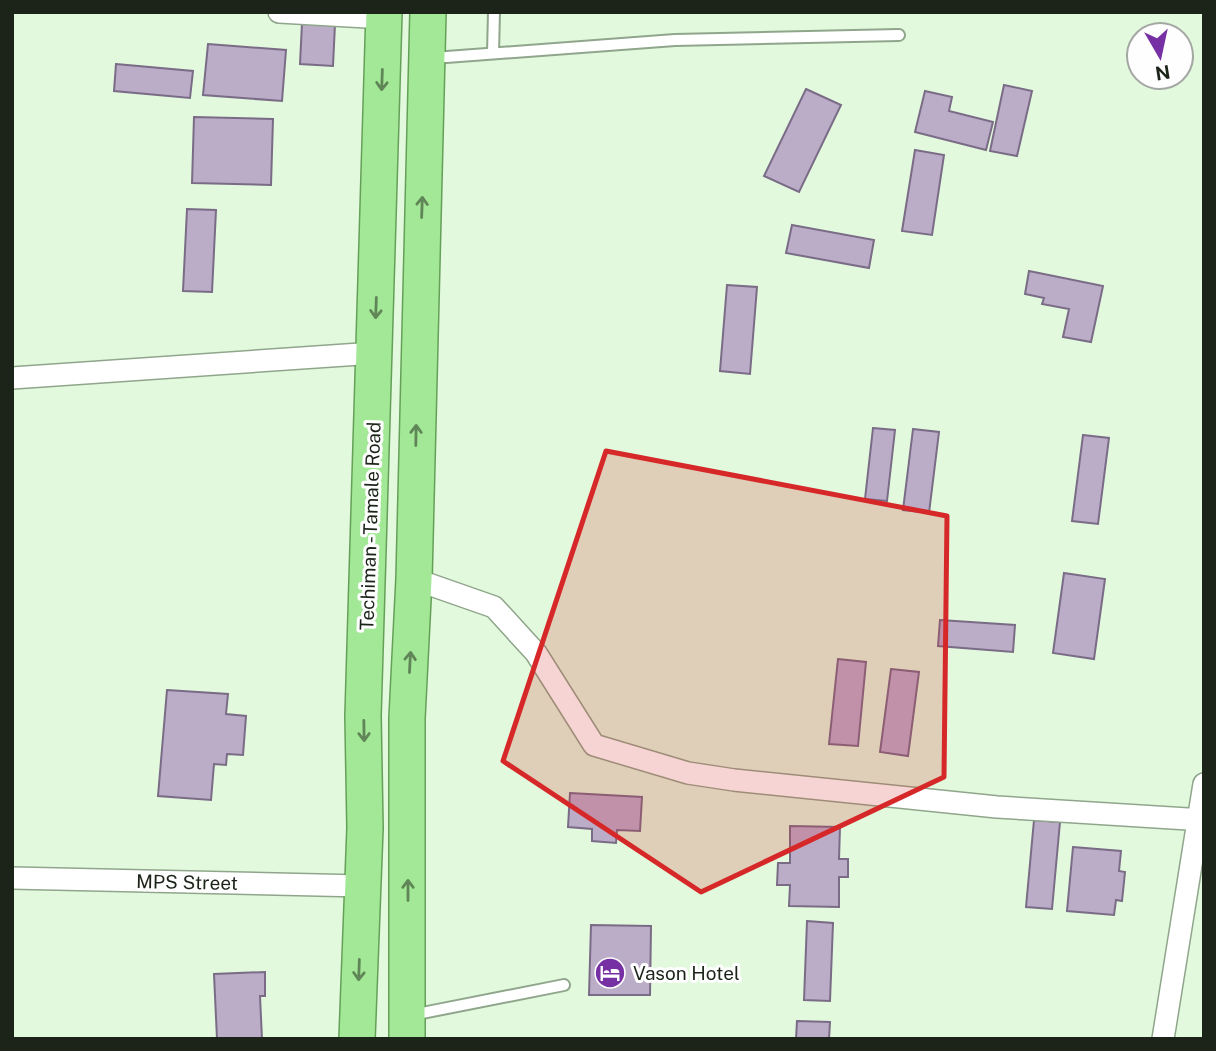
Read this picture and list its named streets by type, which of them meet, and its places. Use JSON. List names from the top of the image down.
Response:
{
  "streets": {
    "highway": ["Techiman - Tamale Road"],
    "street": ["MPS Street"]
  },
  "crossings": [
    ["Techiman - Tamale Road", "MPS Street"]
  ],
  "places": {
    "hotel": ["Vason Hotel"]
  },
  "north": "bottom"
}
